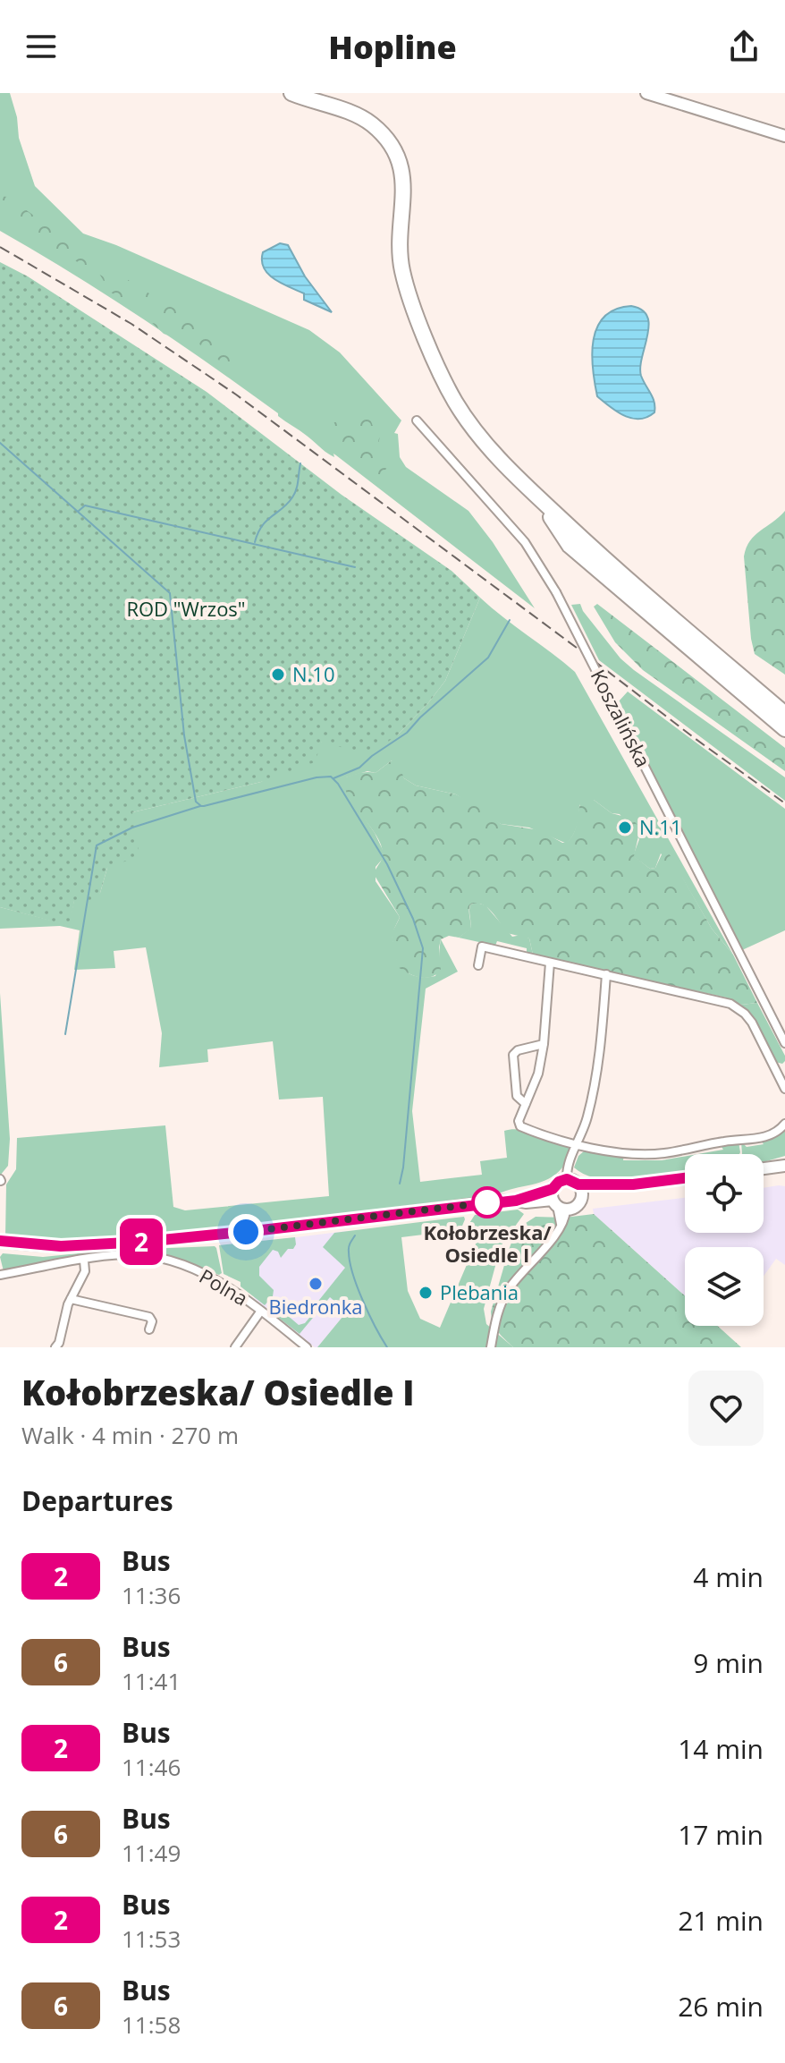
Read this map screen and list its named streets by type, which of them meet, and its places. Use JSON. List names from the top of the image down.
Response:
{
  "streets": {
    "street": ["Koszalińska", "Polna"]
  },
  "parks": ["ROD \"Wrzos\""],
  "places": [
    "N.10",
    "N.11",
    "Kołobrzeska/ Osiedle I",
    "Biedronka",
    "Plebania"
  ],
  "lines": ["bus line 2"],
  "page": {
    "header": "Hopline",
    "on_map": "2",
    "heading": [
      ["Kołobrzeska/ Osiedle I", "Walk · 4 min · 270 m"],
      "Departures"
    ],
    "list": [
      {
        "mark": "2",
        "name": "Bus",
        "note": "11:36",
        "value": "4 min"
      },
      {
        "mark": "6",
        "name": "Bus",
        "note": "11:41",
        "value": "9 min"
      },
      {
        "mark": "2",
        "name": "Bus",
        "note": "11:46",
        "value": "14 min"
      },
      {
        "mark": "6",
        "name": "Bus",
        "note": "11:49",
        "value": "17 min"
      },
      {
        "mark": "2",
        "name": "Bus",
        "note": "11:53",
        "value": "21 min"
      },
      {
        "mark": "6",
        "name": "Bus",
        "note": "11:58",
        "value": "26 min"
      }
    ]
  }
}
